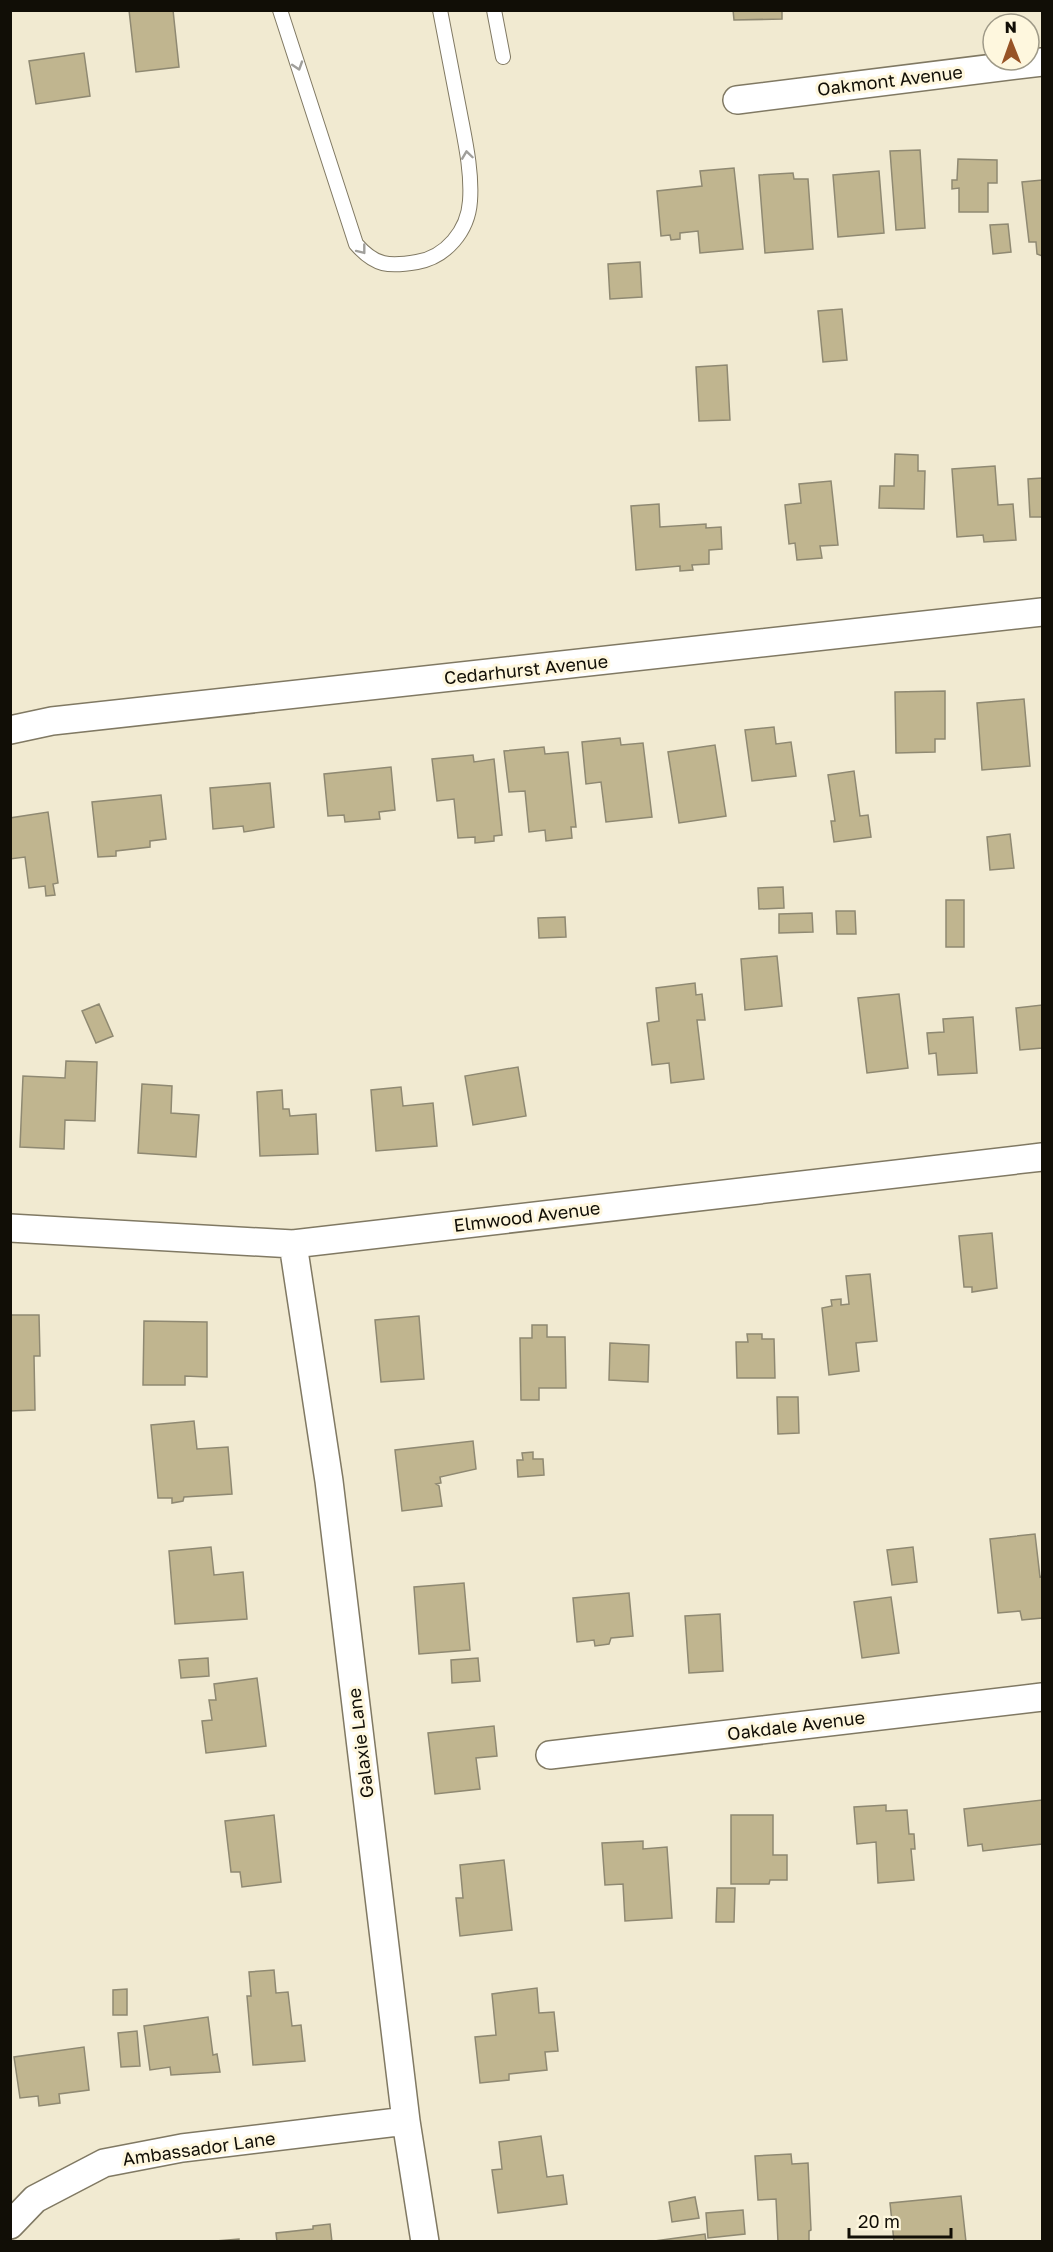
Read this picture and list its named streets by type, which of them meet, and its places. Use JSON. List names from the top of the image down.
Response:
{
  "streets": {
    "street": [
      "Oakmont Avenue",
      "Cedarhurst Avenue",
      "Elmwood Avenue",
      "Oakdale Avenue",
      "Galaxie Lane",
      "Ambassador Lane"
    ]
  },
  "crossings": [
    ["Elmwood Avenue", "Galaxie Lane"],
    ["Galaxie Lane", "Ambassador Lane"]
  ],
  "scale_bar": "20 m",
  "north": "top"
}
